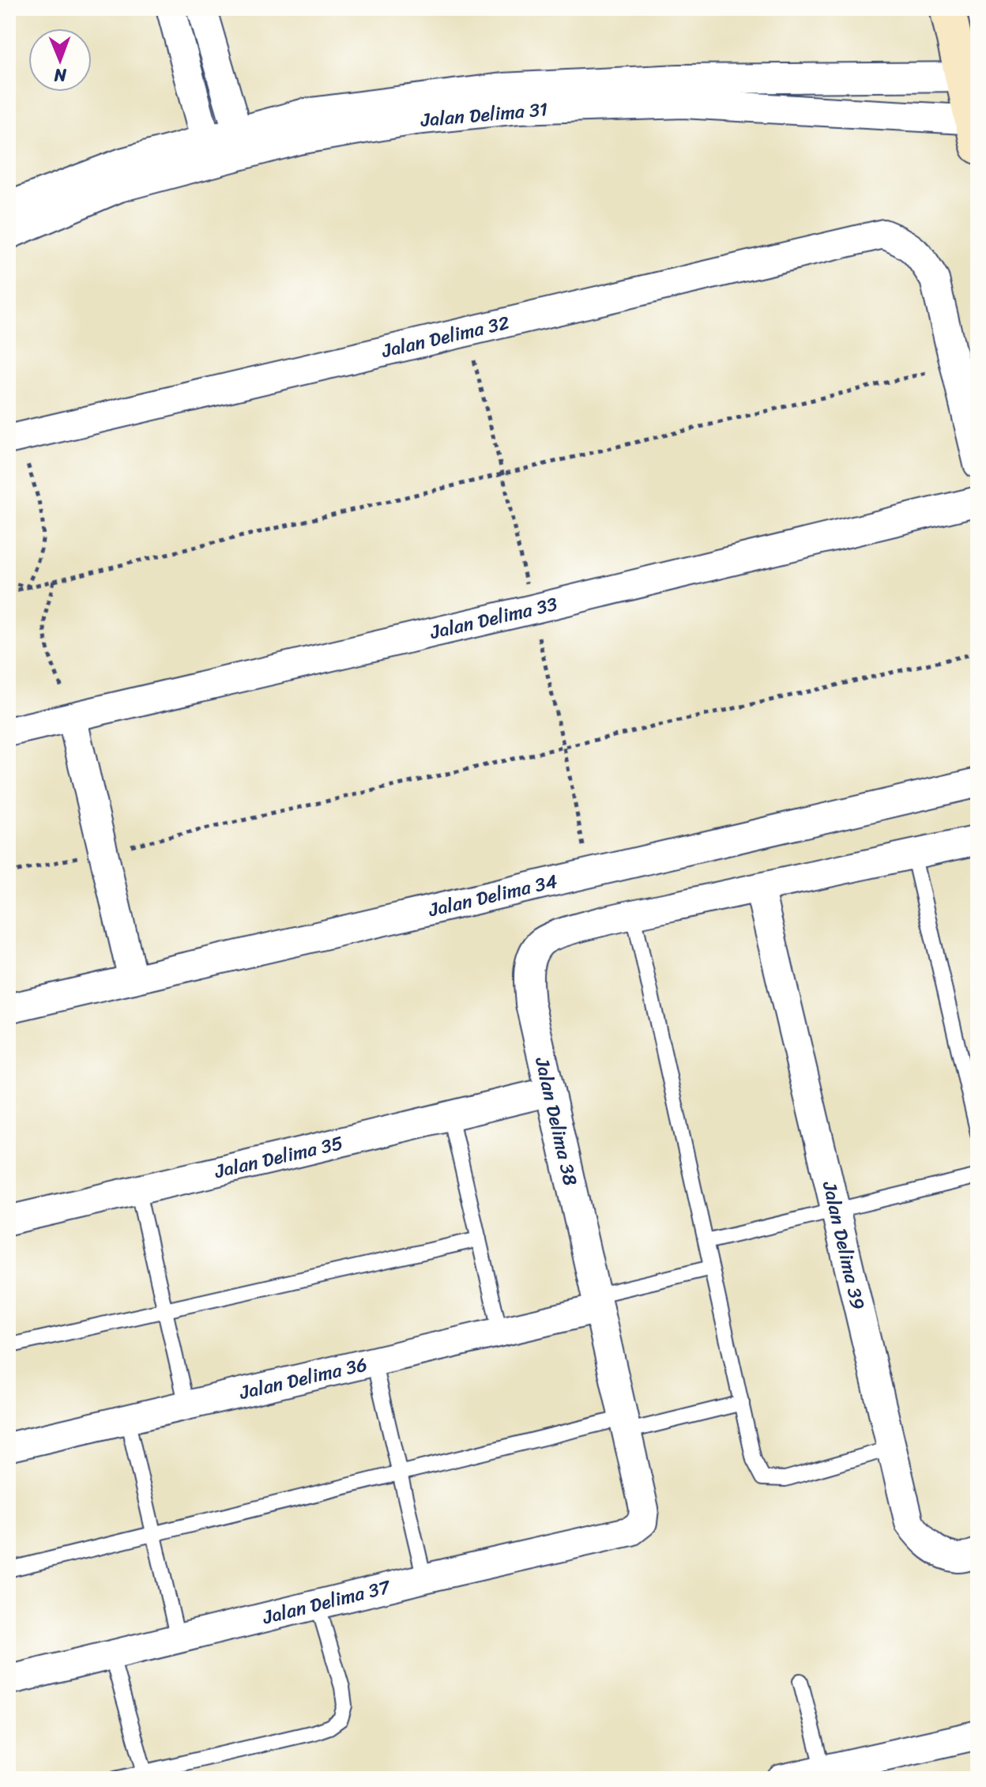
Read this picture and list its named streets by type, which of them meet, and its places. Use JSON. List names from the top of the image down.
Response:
{
  "streets": {
    "street": [
      "Jalan Delima 31",
      "Jalan Delima 32",
      "Jalan Delima 33",
      "Jalan Delima 34",
      "Jalan Delima 38",
      "Jalan Delima 35",
      "Jalan Delima 39",
      "Jalan Delima 36",
      "Jalan Delima 37"
    ]
  },
  "crossings": [
    ["Jalan Delima 38", "Jalan Delima 35"],
    ["Jalan Delima 38", "Jalan Delima 39"],
    ["Jalan Delima 38", "Jalan Delima 36"],
    ["Jalan Delima 38", "Jalan Delima 37"]
  ],
  "north": "bottom"
}
